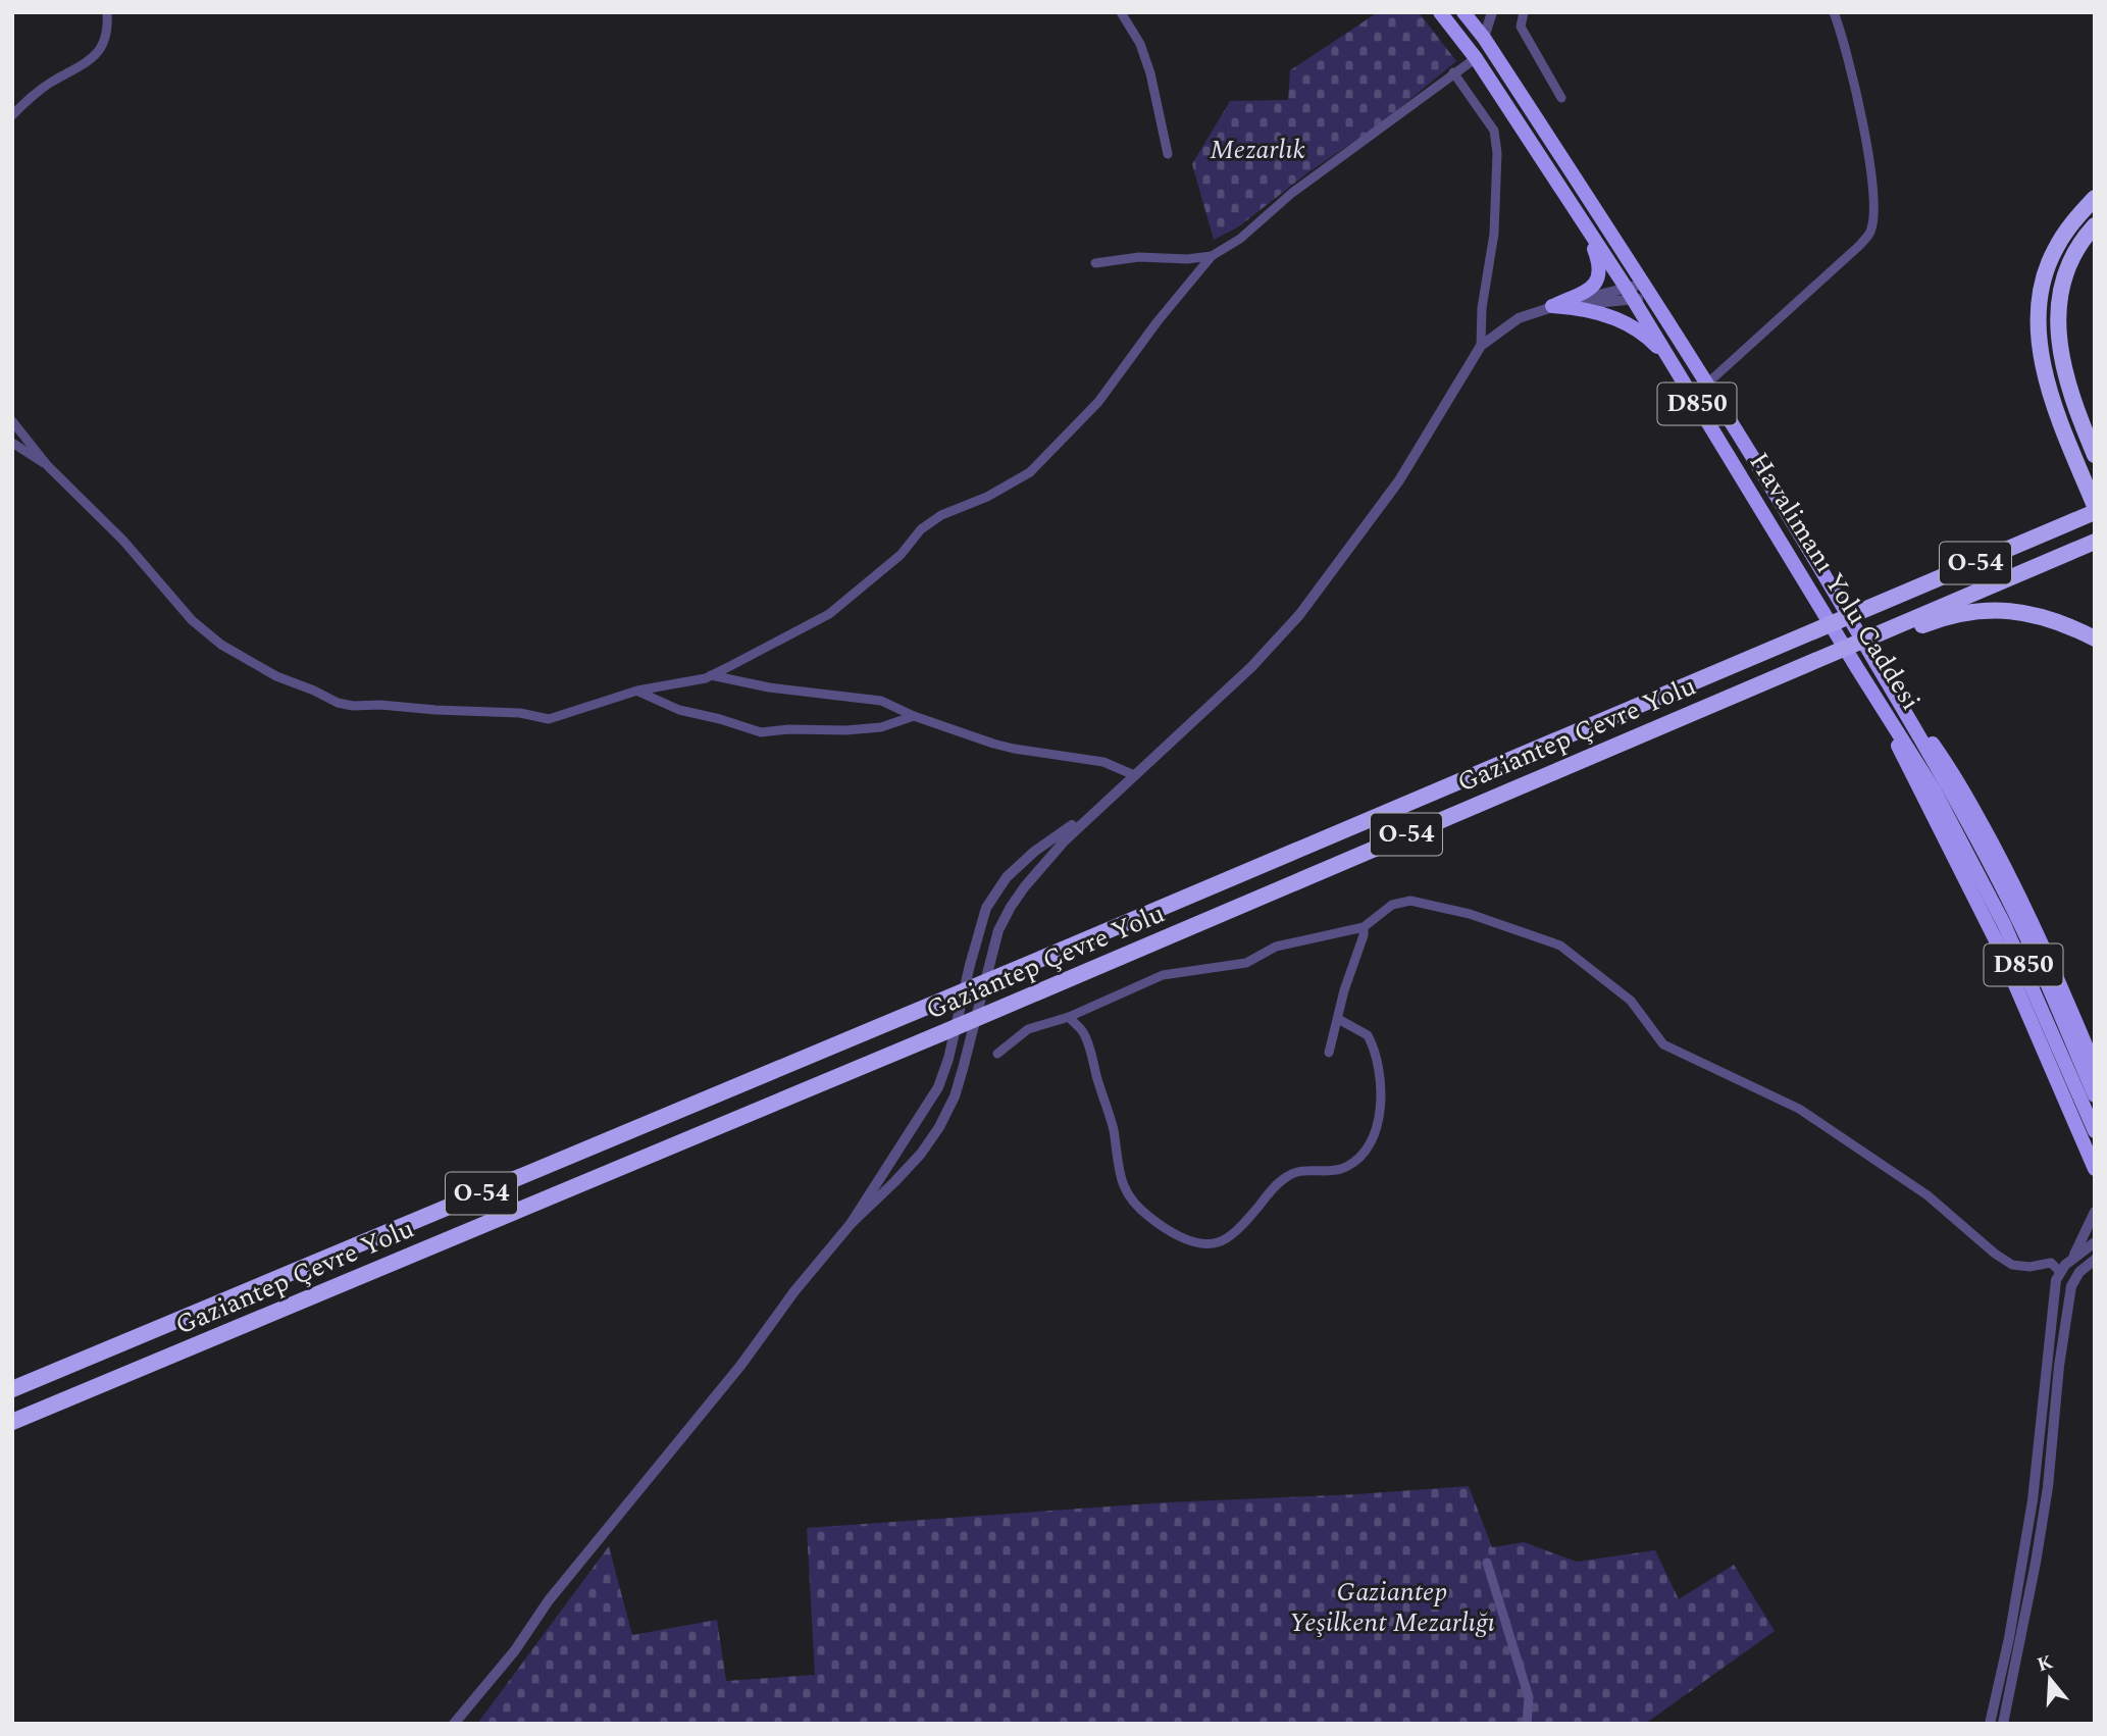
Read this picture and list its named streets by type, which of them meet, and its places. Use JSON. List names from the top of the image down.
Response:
{
  "streets": {
    "highway": [
      "D850",
      "O-54",
      "Havalimanı Yolu Caddesi",
      "Gaziantep Çevre Yolu"
    ]
  },
  "parks": ["Mezarlık", "Gaziantep Yeşilkent Mezarlığı"],
  "north": "top"
}
